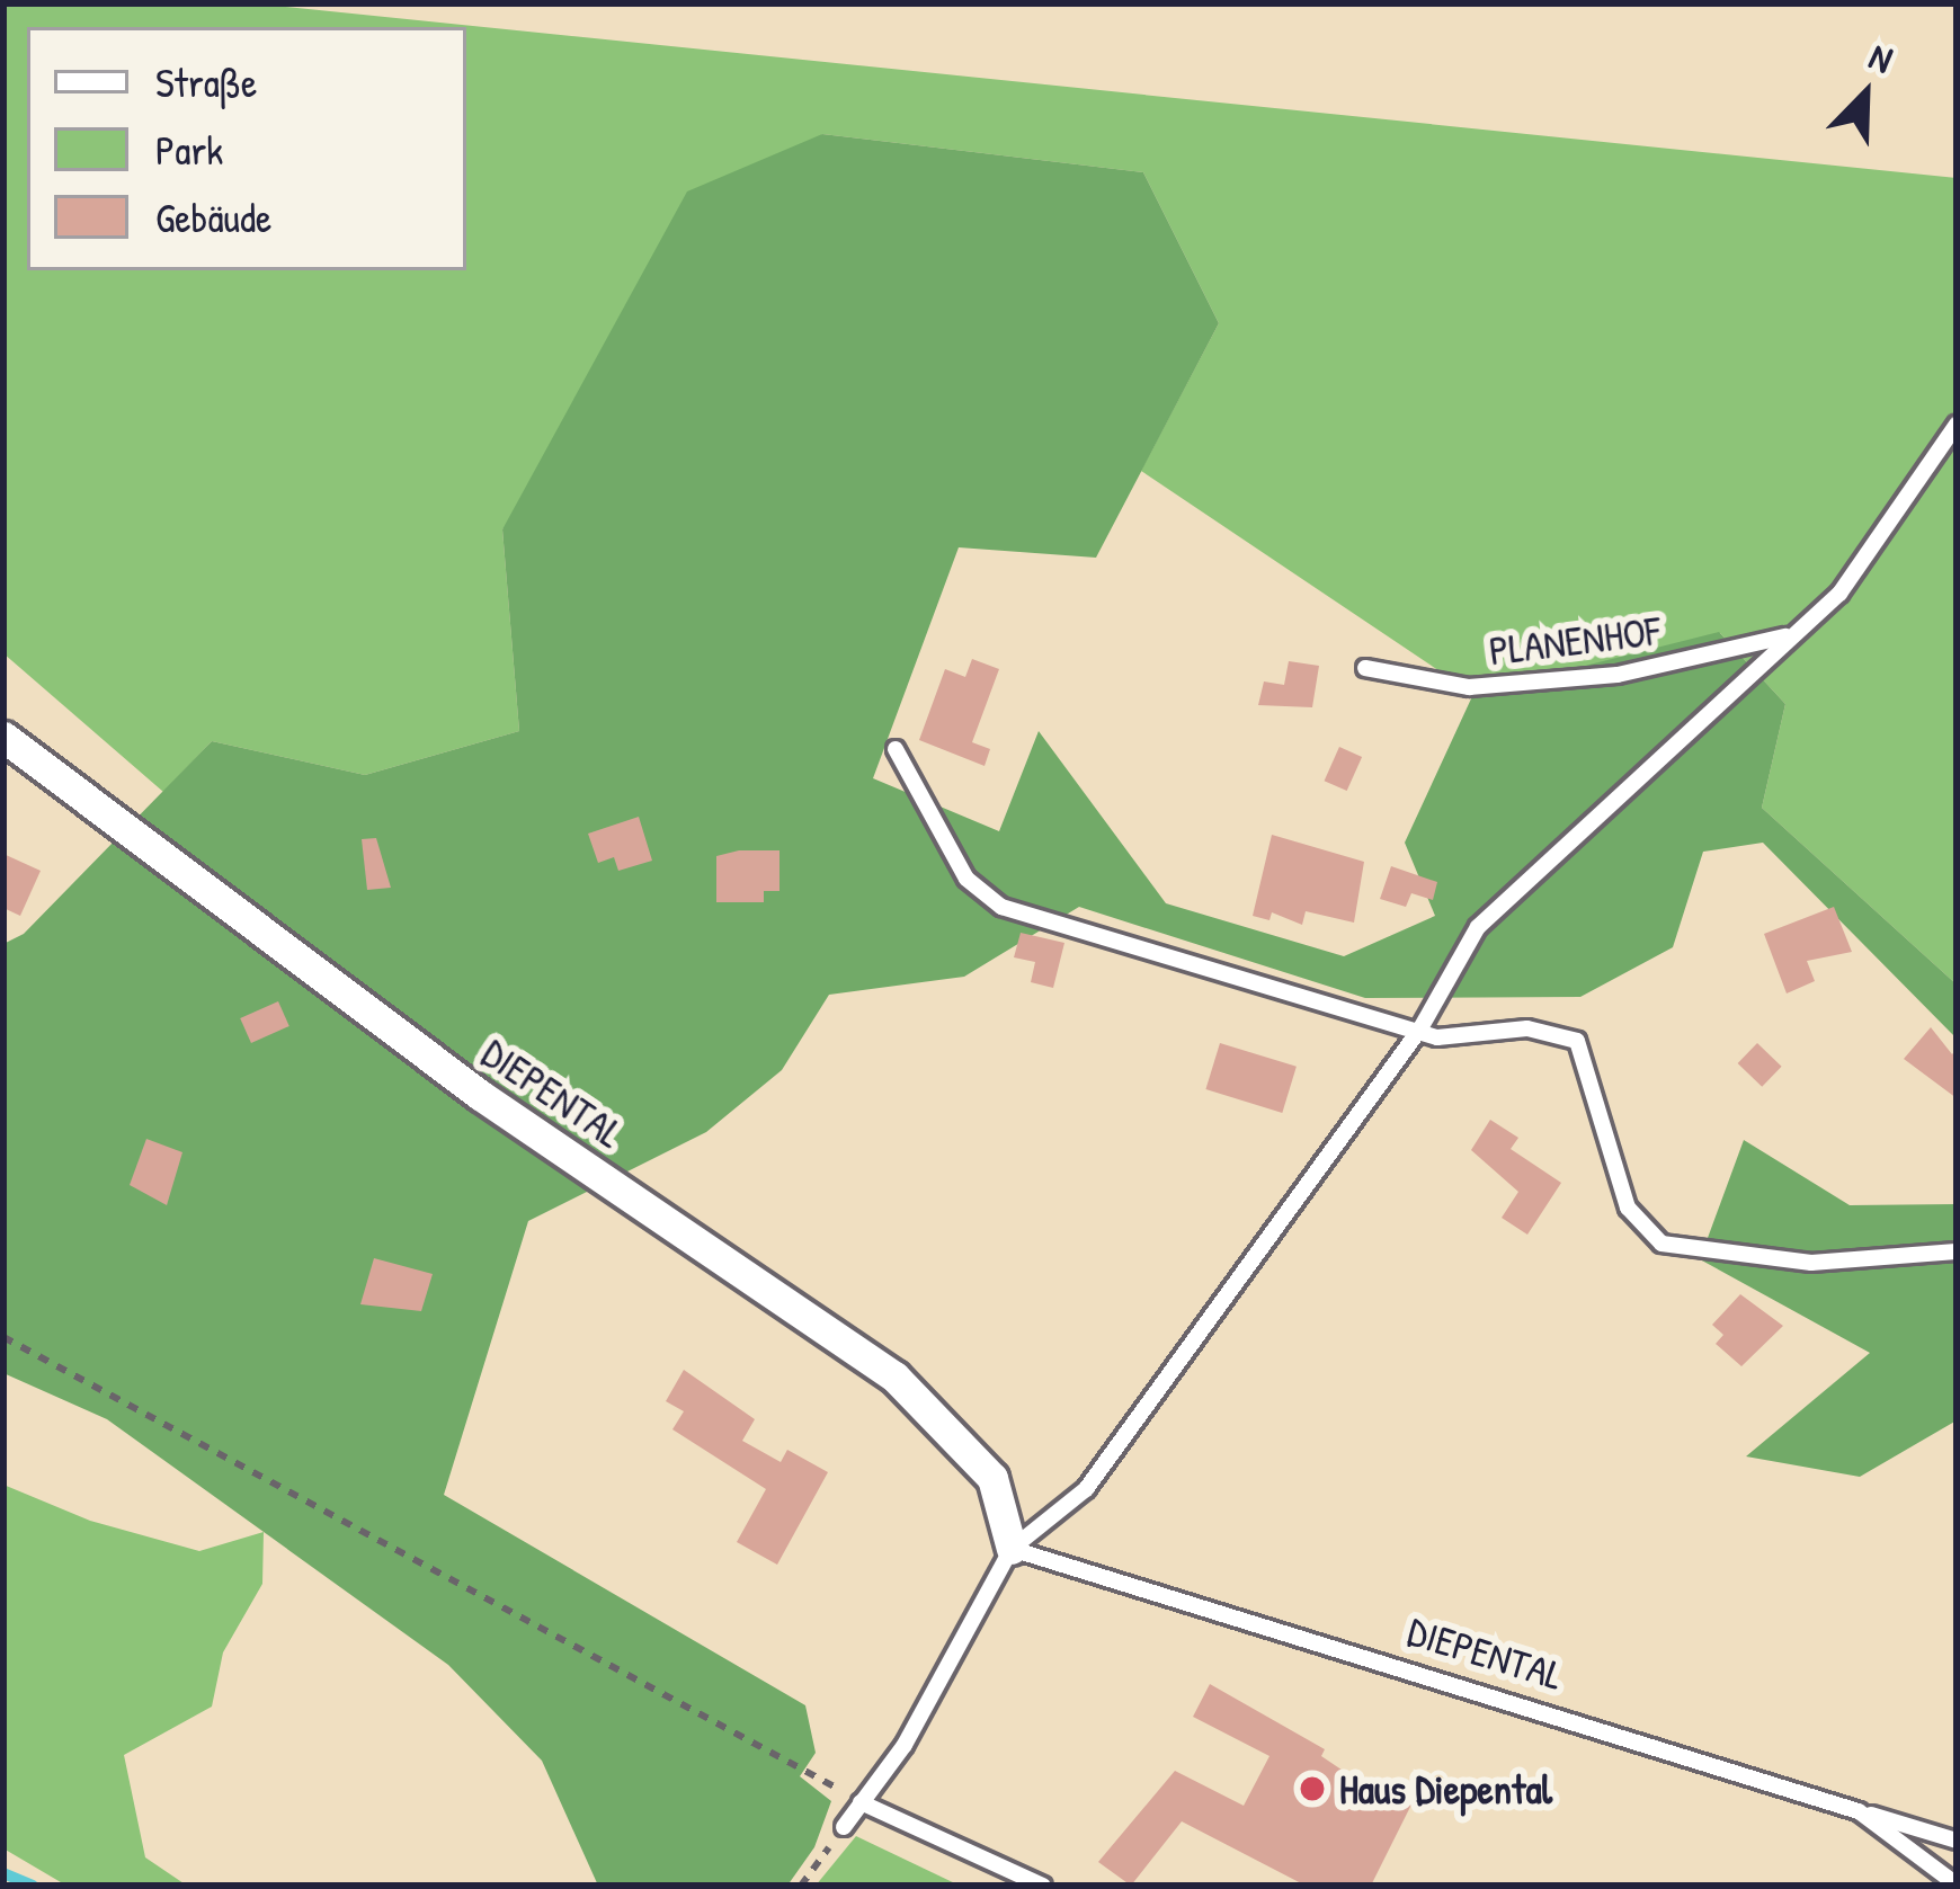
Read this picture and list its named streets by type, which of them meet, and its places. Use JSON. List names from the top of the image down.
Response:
{
  "streets": {
    "street": ["DIEPENTAL"],
    "lane": ["PLANENHOF"]
  },
  "places": ["Haus Diepental"],
  "legend": ["Straße", "Park", "Gebäude"],
  "north": "top right"
}
